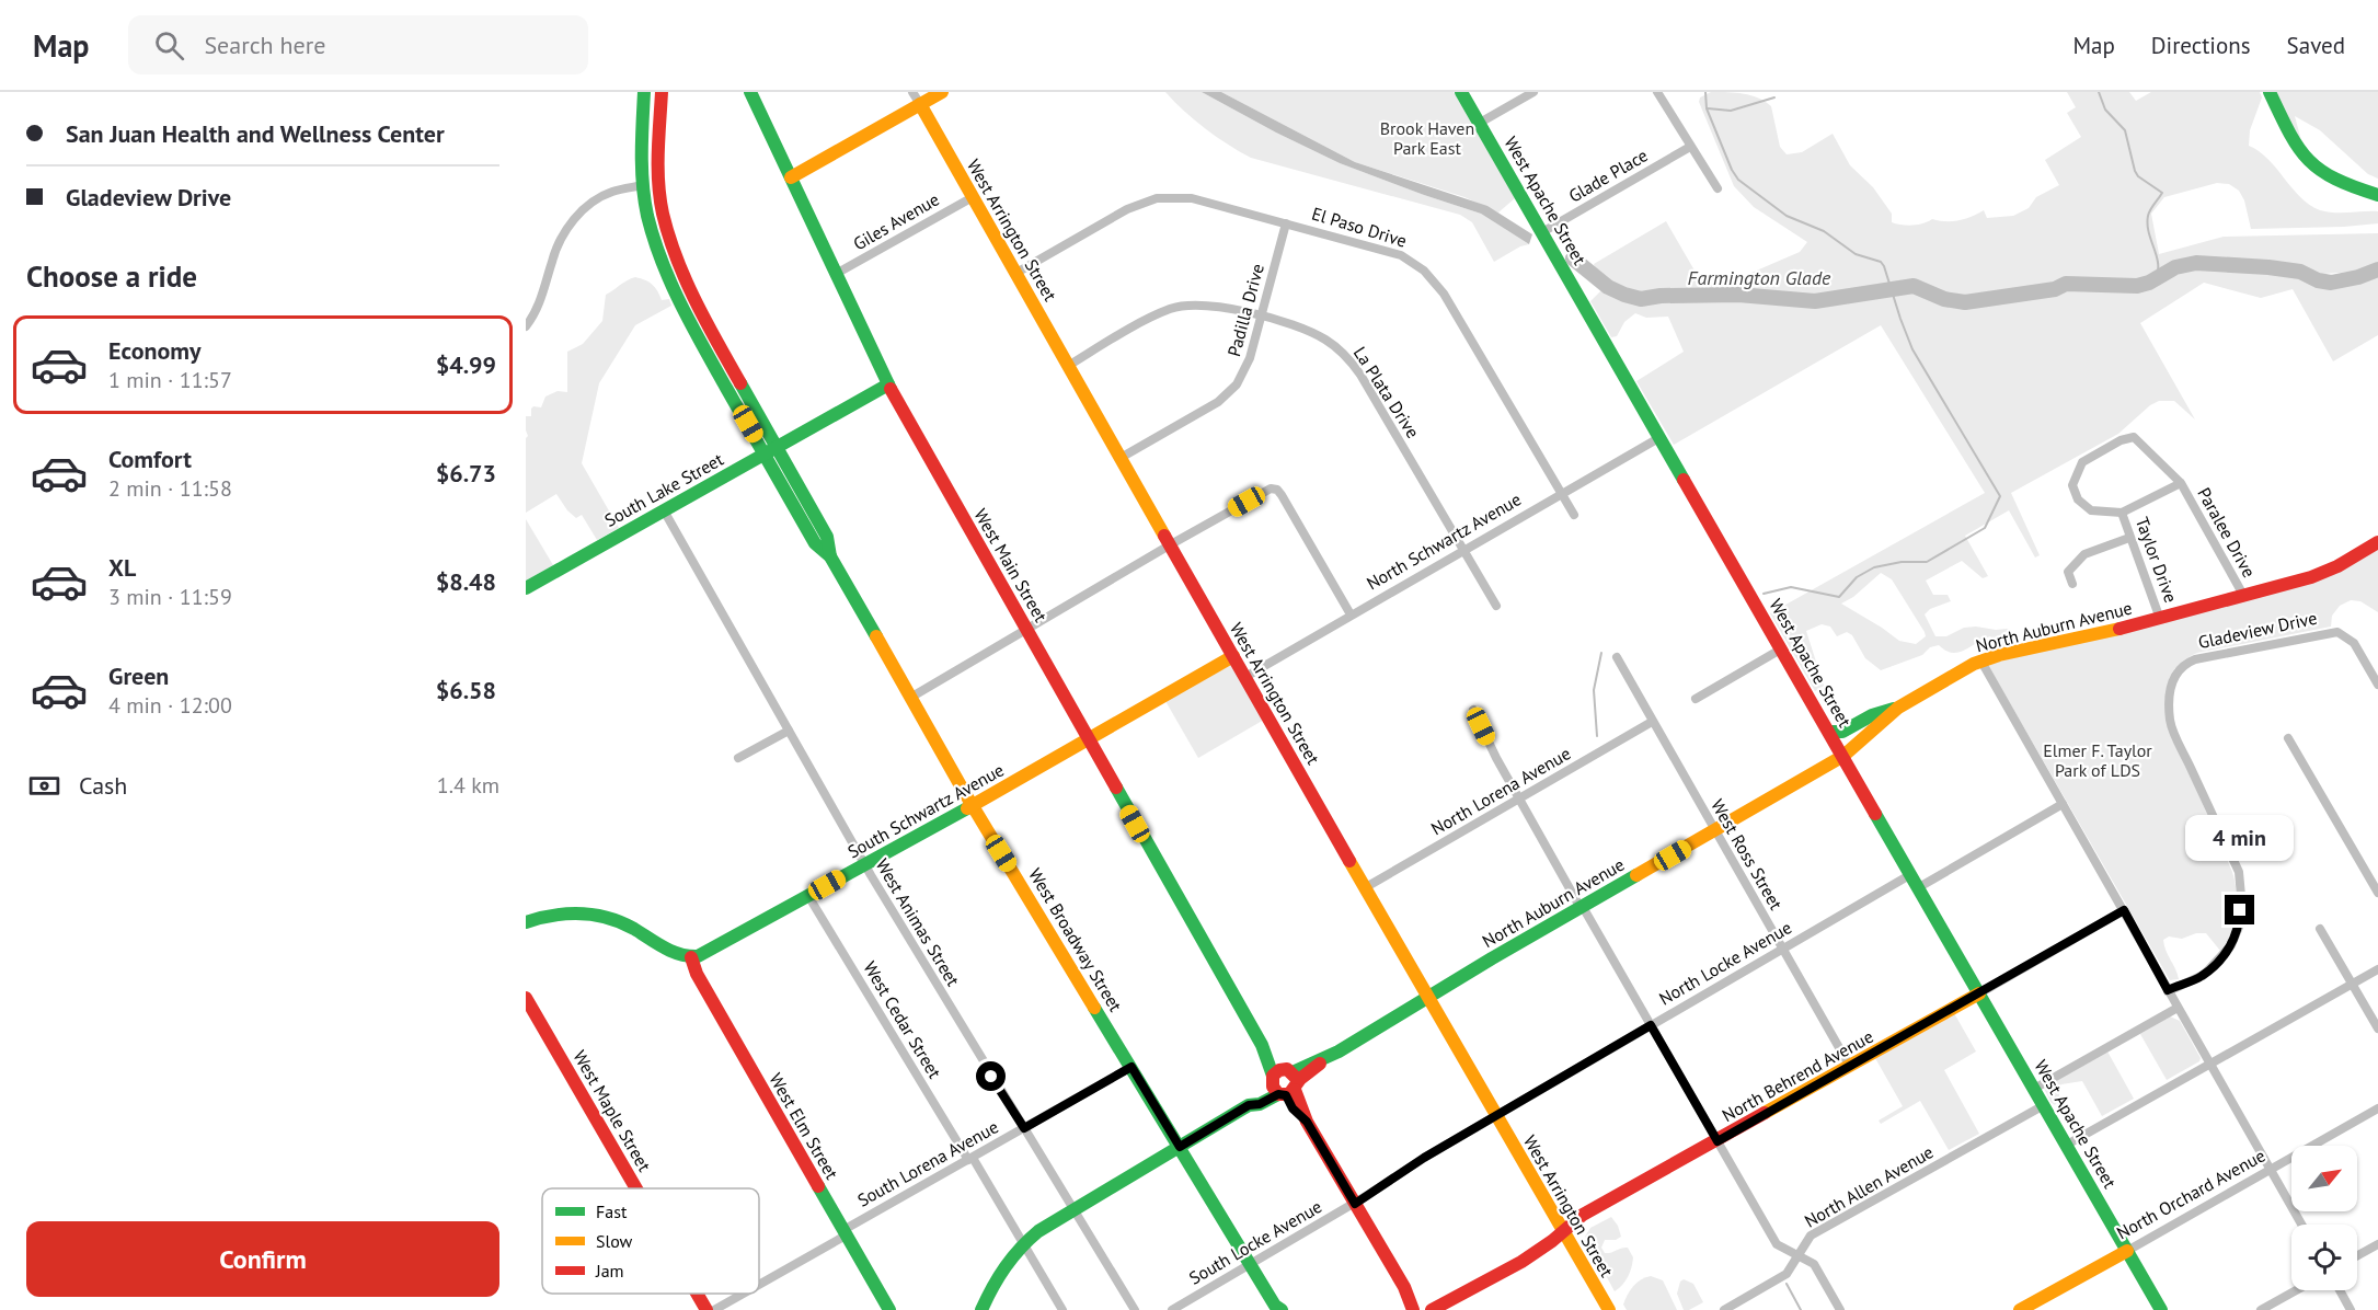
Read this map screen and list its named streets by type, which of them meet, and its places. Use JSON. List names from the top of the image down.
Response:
{
  "streets": {
    "main road": [
      "West Apache Street",
      "West Arrington Street",
      "South Lake Street",
      "West Main Street",
      "North Auburn Avenue",
      "South Schwartz Avenue",
      "West Broadway Street",
      "North Behrend Avenue",
      "West Maple Street",
      "West Elm Street",
      "North Orchard Avenue"
    ],
    "street": [
      "Glade Place",
      "Giles Avenue",
      "El Paso Drive",
      "Padilla Drive",
      "La Plata Drive",
      "Paralee Drive",
      "North Schwartz Avenue",
      "Taylor Drive",
      "Gladeview Drive",
      "North Lorena Avenue",
      "West Ross Street",
      "West Animas Street",
      "North Locke Avenue",
      "West Cedar Street",
      "South Lorena Avenue",
      "North Allen Avenue",
      "South Locke Avenue"
    ]
  },
  "crossings": [
    ["Glade Place", "West Apache Street"],
    ["West Apache Street", "North Schwartz Avenue"],
    ["West Apache Street", "North Auburn Avenue"],
    ["West Apache Street", "North Locke Avenue"],
    ["West Apache Street", "North Behrend Avenue"],
    ["West Apache Street", "North Allen Avenue"],
    ["West Apache Street", "North Orchard Avenue"],
    ["Giles Avenue", "West Arrington Street"],
    ["Giles Avenue", "West Main Street"],
    ["El Paso Drive", "West Arrington Street"],
    ["El Paso Drive", "Padilla Drive"],
    ["El Paso Drive", "North Schwartz Avenue"],
    ["West Arrington Street", "Padilla Drive"],
    ["West Arrington Street", "La Plata Drive"],
    ["West Arrington Street", "North Schwartz Avenue"],
    ["West Arrington Street", "North Auburn Avenue"],
    ["West Arrington Street", "North Lorena Avenue"],
    ["West Arrington Street", "North Locke Avenue"],
    ["West Arrington Street", "North Behrend Avenue"],
    ["Padilla Drive", "La Plata Drive"],
    ["La Plata Drive", "North Schwartz Avenue"],
    ["South Lake Street", "West Main Street"],
    ["South Lake Street", "West Animas Street"],
    ["South Lake Street", "West Broadway Street"],
    ["Paralee Drive", "Taylor Drive"],
    ["Paralee Drive", "North Auburn Avenue"],
    ["Taylor Drive", "North Auburn Avenue"],
    ["West Main Street", "North Auburn Avenue"],
    ["West Main Street", "South Schwartz Avenue"],
    ["West Main Street", "North Locke Avenue"],
    ["West Main Street", "North Behrend Avenue"],
    ["West Main Street", "South Locke Avenue"],
    ["North Auburn Avenue", "West Ross Street"],
    ["North Auburn Avenue", "West Animas Street"],
    ["North Auburn Avenue", "West Broadway Street"],
    ["North Auburn Avenue", "West Cedar Street"],
    ["North Lorena Avenue", "West Ross Street"],
    ["South Schwartz Avenue", "West Animas Street"],
    ["South Schwartz Avenue", "West Broadway Street"],
    ["South Schwartz Avenue", "West Cedar Street"],
    ["South Schwartz Avenue", "West Elm Street"],
    ["West Ross Street", "North Locke Avenue"],
    ["West Ross Street", "North Behrend Avenue"],
    ["West Animas Street", "South Lorena Avenue"],
    ["West Broadway Street", "South Lorena Avenue"],
    ["West Broadway Street", "South Locke Avenue"],
    ["North Locke Avenue", "South Locke Avenue"],
    ["West Cedar Street", "South Lorena Avenue"],
    ["West Elm Street", "South Lorena Avenue"]
  ],
  "water": ["Farmington Glade"],
  "parks": ["Brook Haven Park East", "Elmer F. Taylor Park of LDS"],
  "legend": ["Fast", "Slow", "Jam"],
  "north": "top right",
  "page": {
    "header": "Map",
    "search": "Search here",
    "nav": ["Map", "Directions", "Saved"],
    "banner": ["San Juan Health and Wellness Center", "Gladeview Drive"],
    "heading": "Choose a ride",
    "list": [
      {
        "name": "Economy",
        "note": "1 min · 11:57",
        "value": "$4.99"
      },
      {
        "name": "Comfort",
        "note": "2 min · 11:58",
        "value": "$6.73"
      },
      {
        "name": "XL",
        "note": "3 min · 11:59",
        "value": "$8.48"
      },
      {
        "name": "Green",
        "note": "4 min · 12:00",
        "value": "$6.58"
      }
    ],
    "pay": ["Cash", "1.4 km"],
    "bubble": "4 min",
    "buttons": "Confirm"
  }
}
